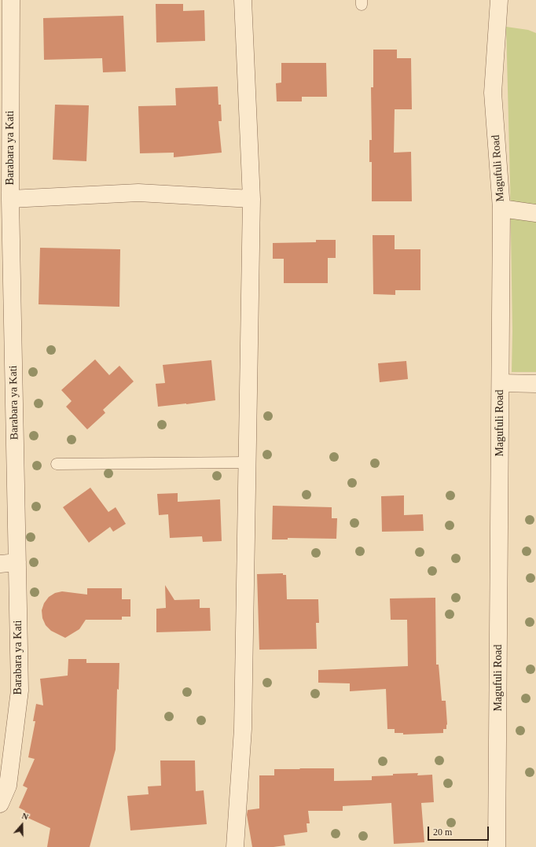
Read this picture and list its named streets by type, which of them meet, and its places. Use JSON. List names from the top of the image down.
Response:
{
  "streets": {
    "street": ["Barabara ya Kati", "Magufuli Road"]
  },
  "scale_bar": "20 m",
  "north": "top"
}
